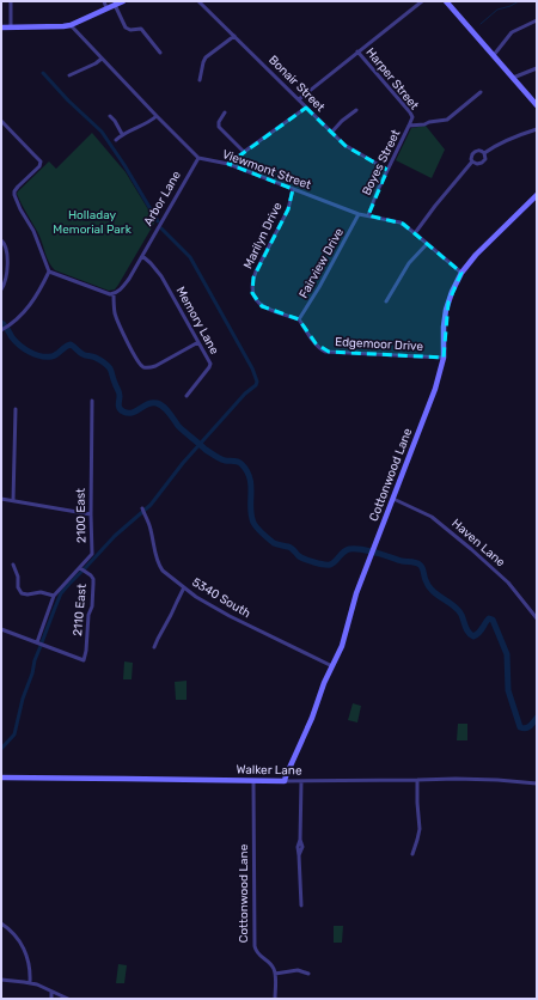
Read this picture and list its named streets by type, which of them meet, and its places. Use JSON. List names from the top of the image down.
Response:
{
  "streets": {
    "street": [
      "Harper Street",
      "Bonair Street",
      "Boyes Street",
      "Viewmont Street",
      "Arbor Lane",
      "Marilyn Drive",
      "Fairview Drive",
      "Memory Lane",
      "Edgemoor Drive",
      "Cottonwood Lane",
      "2100 East",
      "Haven Lane",
      "5340 South",
      "2110 East",
      "Walker Lane"
    ]
  },
  "crossings": [
    ["Harper Street", "Boyes Street"],
    ["Bonair Street", "Boyes Street"],
    ["Boyes Street", "Viewmont Street"],
    ["Viewmont Street", "Arbor Lane"],
    ["Viewmont Street", "Marilyn Drive"],
    ["Viewmont Street", "Fairview Drive"],
    ["Viewmont Street", "Cottonwood Lane"],
    ["Arbor Lane", "Memory Lane"],
    ["Marilyn Drive", "Fairview Drive"],
    ["Marilyn Drive", "Edgemoor Drive"],
    ["Fairview Drive", "Edgemoor Drive"],
    ["Edgemoor Drive", "Cottonwood Lane"],
    ["Cottonwood Lane", "Haven Lane"],
    ["Cottonwood Lane", "5340 South"],
    ["Cottonwood Lane", "Walker Lane"],
    ["2100 East", "2110 East"]
  ],
  "parks": ["Holladay Memorial Park"]
}
